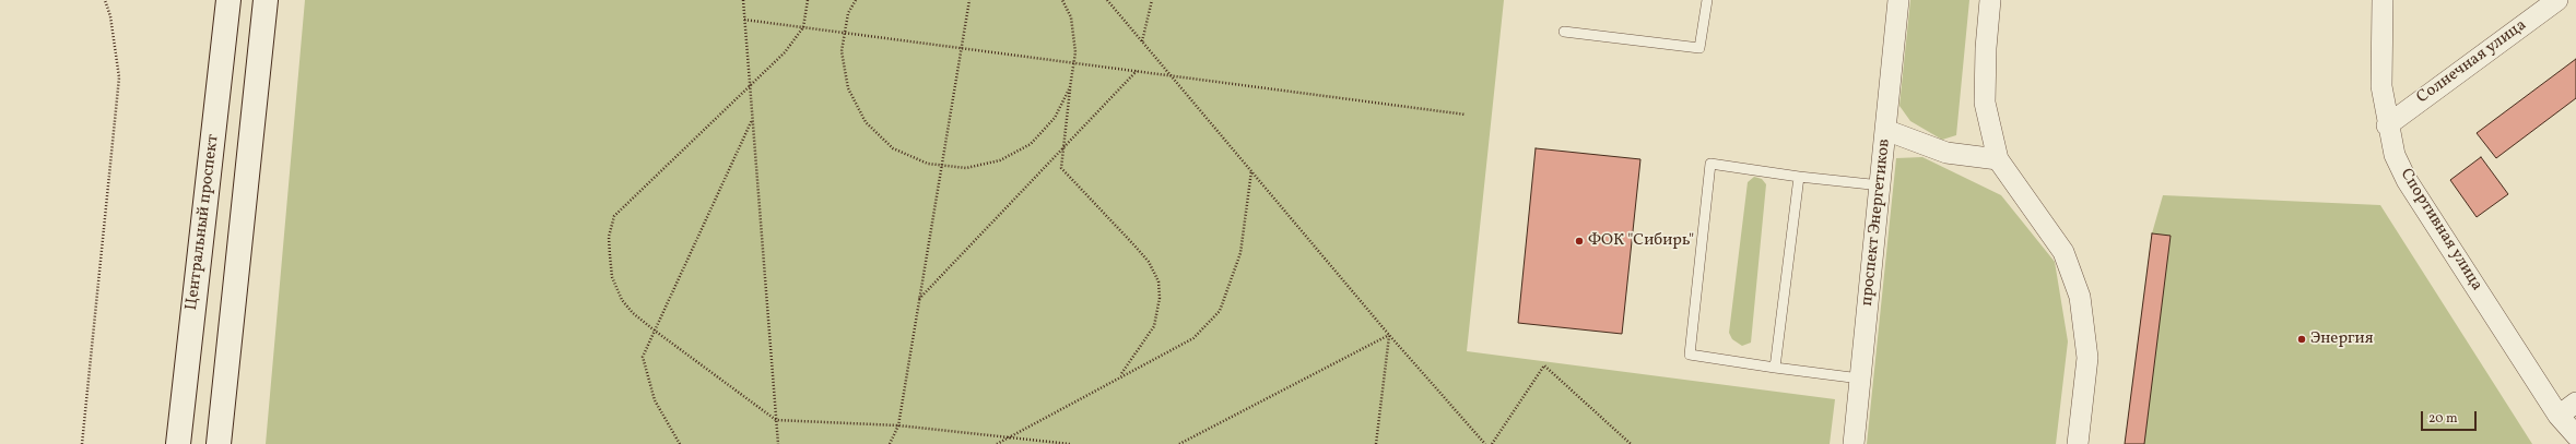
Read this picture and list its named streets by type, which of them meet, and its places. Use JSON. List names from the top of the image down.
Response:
{
  "streets": {
    "main road": ["Центральный проспект"],
    "street": ["Солнечная улица", "проспект Энергетиков", "Спортивная улица"]
  },
  "crossings": [
    ["Солнечная улица", "Спортивная улица"]
  ],
  "places": ["ФОК \"Сибирь\"", "Энергия"],
  "scale_bar": "20 m"
}
